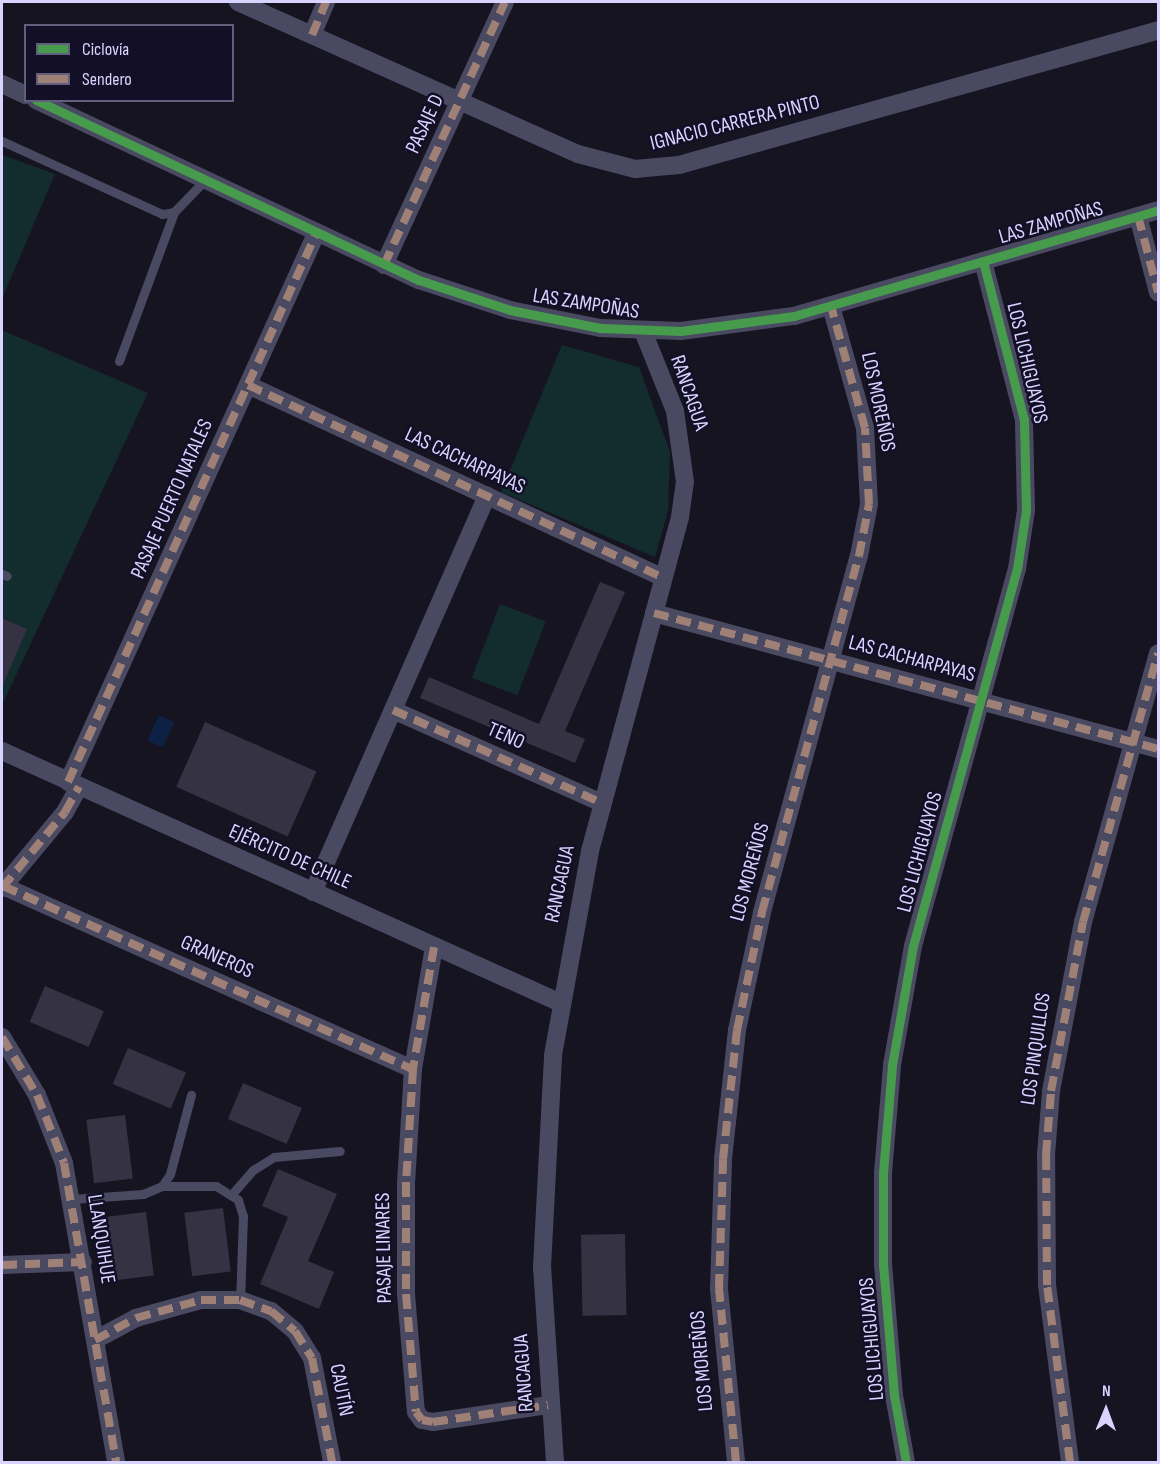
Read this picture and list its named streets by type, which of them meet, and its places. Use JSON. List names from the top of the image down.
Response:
{
  "streets": {
    "street": [
      "IGNACIO CARRERA PINTO",
      "PASAJE D",
      "LAS ZAMPOÑAS",
      "LOS LICHIGUAYOS",
      "RANCAGUA",
      "LOS MOREÑOS",
      "LAS CACHARPAYAS",
      "PASAJE PUERTO NATALES",
      "TENO",
      "EJÉRCITO DE CHILE",
      "GRANEROS",
      "LOS PINQUILLOS",
      "LLANQUIHUE",
      "PASAJE LINARES",
      "CAUTÍN"
    ]
  },
  "crossings": [
    ["IGNACIO CARRERA PINTO", "PASAJE D"],
    ["PASAJE D", "LAS ZAMPOÑAS"],
    ["LAS ZAMPOÑAS", "LOS LICHIGUAYOS"],
    ["LAS ZAMPOÑAS", "RANCAGUA"],
    ["LAS ZAMPOÑAS", "LOS MOREÑOS"],
    ["LAS ZAMPOÑAS", "PASAJE PUERTO NATALES"],
    ["LOS LICHIGUAYOS", "LAS CACHARPAYAS"],
    ["RANCAGUA", "LAS CACHARPAYAS"],
    ["RANCAGUA", "TENO"],
    ["RANCAGUA", "EJÉRCITO DE CHILE"],
    ["RANCAGUA", "PASAJE LINARES"],
    ["LOS MOREÑOS", "LAS CACHARPAYAS"],
    ["LAS CACHARPAYAS", "PASAJE PUERTO NATALES"],
    ["LAS CACHARPAYAS", "LOS PINQUILLOS"],
    ["PASAJE PUERTO NATALES", "EJÉRCITO DE CHILE"],
    ["PASAJE PUERTO NATALES", "GRANEROS"],
    ["EJÉRCITO DE CHILE", "PASAJE LINARES"],
    ["GRANEROS", "PASAJE LINARES"]
  ],
  "legend": ["Ciclovía", "Sendero"],
  "north": "top"
}
